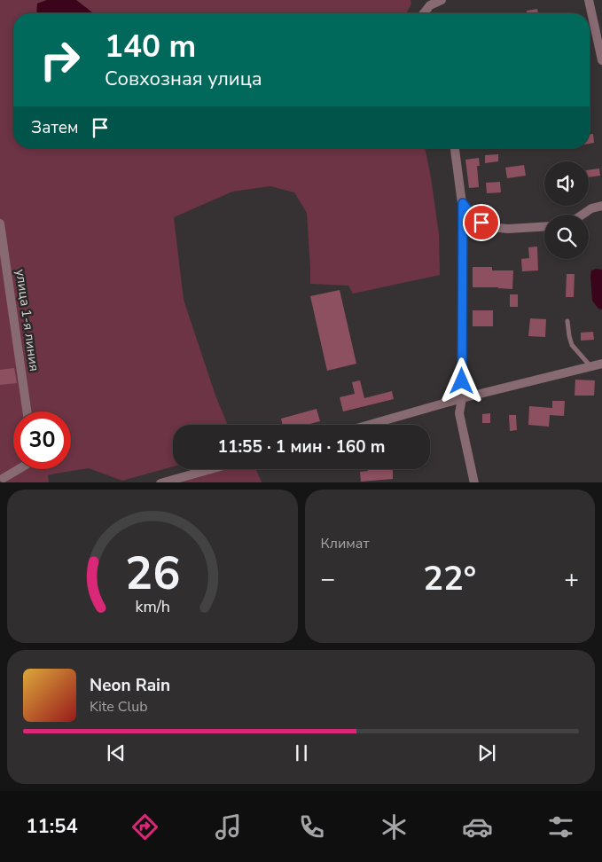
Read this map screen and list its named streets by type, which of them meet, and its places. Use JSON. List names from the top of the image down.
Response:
{
  "streets": {
    "street": ["улица 1-я линия"]
  },
  "page": {
    "turn": ["140 m", "Совхозная улица"],
    "then": "Затем",
    "limit": "30",
    "trip": "11:55 · 1 мин · 160 m",
    "tile": "Климат",
    "heat": ["−", "22°", "+"],
    "song": ["Neon Rain", "Kite Club"],
    "tabs": "11:54",
    "gauge": ["26", "km/h"]
  }
}
